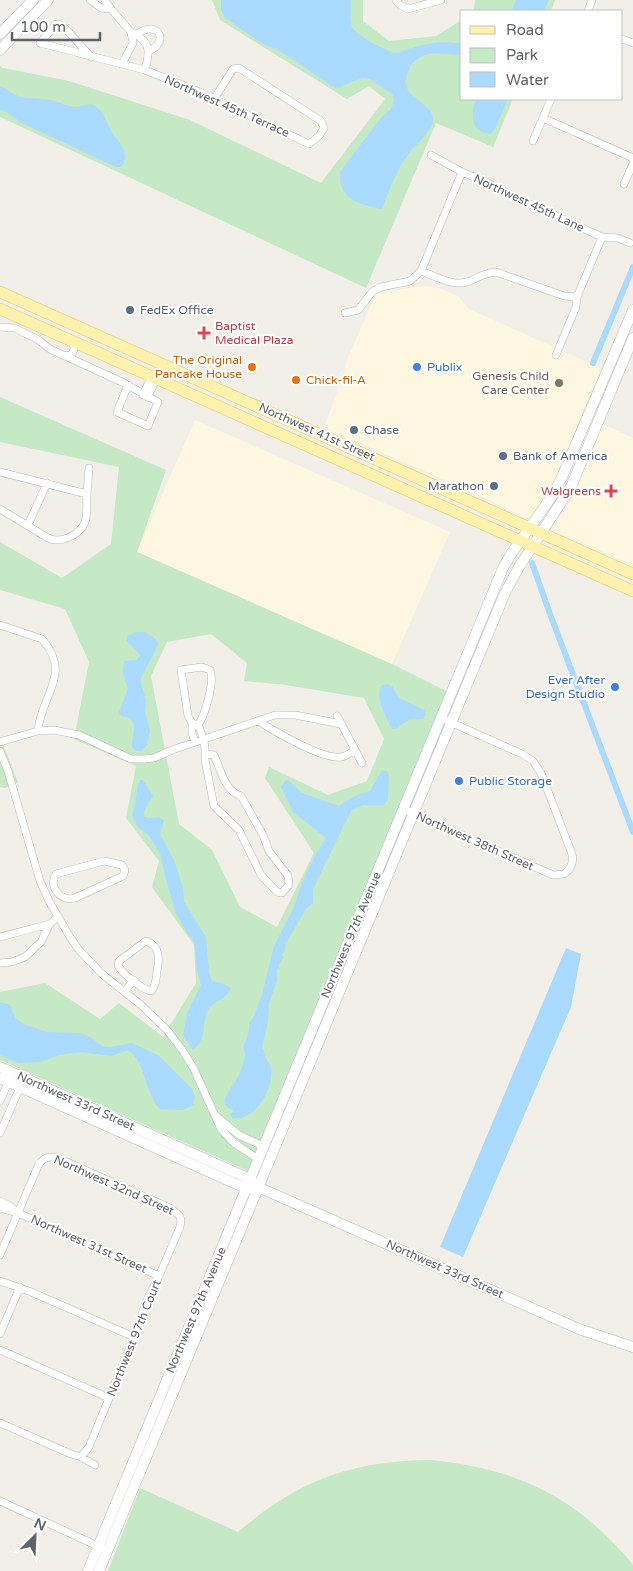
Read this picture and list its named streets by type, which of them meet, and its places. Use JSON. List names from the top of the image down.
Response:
{
  "streets": {
    "main road": ["Northwest 41st Street"],
    "street": [
      "Northwest 45th Terrace",
      "Northwest 45th Lane",
      "Northwest 38th Street",
      "Northwest 97th Avenue",
      "Northwest 33rd Street",
      "Northwest 32nd Street",
      "Northwest 31st Street",
      "Northwest 97th Court"
    ]
  },
  "crossings": [
    ["Northwest 41st Street", "Northwest 97th Avenue"],
    ["Northwest 38th Street", "Northwest 97th Avenue"],
    ["Northwest 97th Avenue", "Northwest 33rd Street"],
    ["Northwest 32nd Street", "Northwest 31st Street"],
    ["Northwest 32nd Street", "Northwest 97th Court"],
    ["Northwest 31st Street", "Northwest 97th Court"]
  ],
  "places": {
    "other": [
      "FedEx Office",
      "The Original Pancake House",
      "Publix",
      "Chick-fil-A",
      "Genesis Child Care Center",
      "Chase",
      "Bank of America",
      "Marathon",
      "Ever After Design Studio",
      "Public Storage"
    ],
    "health": ["Baptist Medical Plaza", "Walgreens"]
  },
  "legend": ["Road", "Park", "Water"],
  "scale_bar": "100 m",
  "north": "top right"
}
